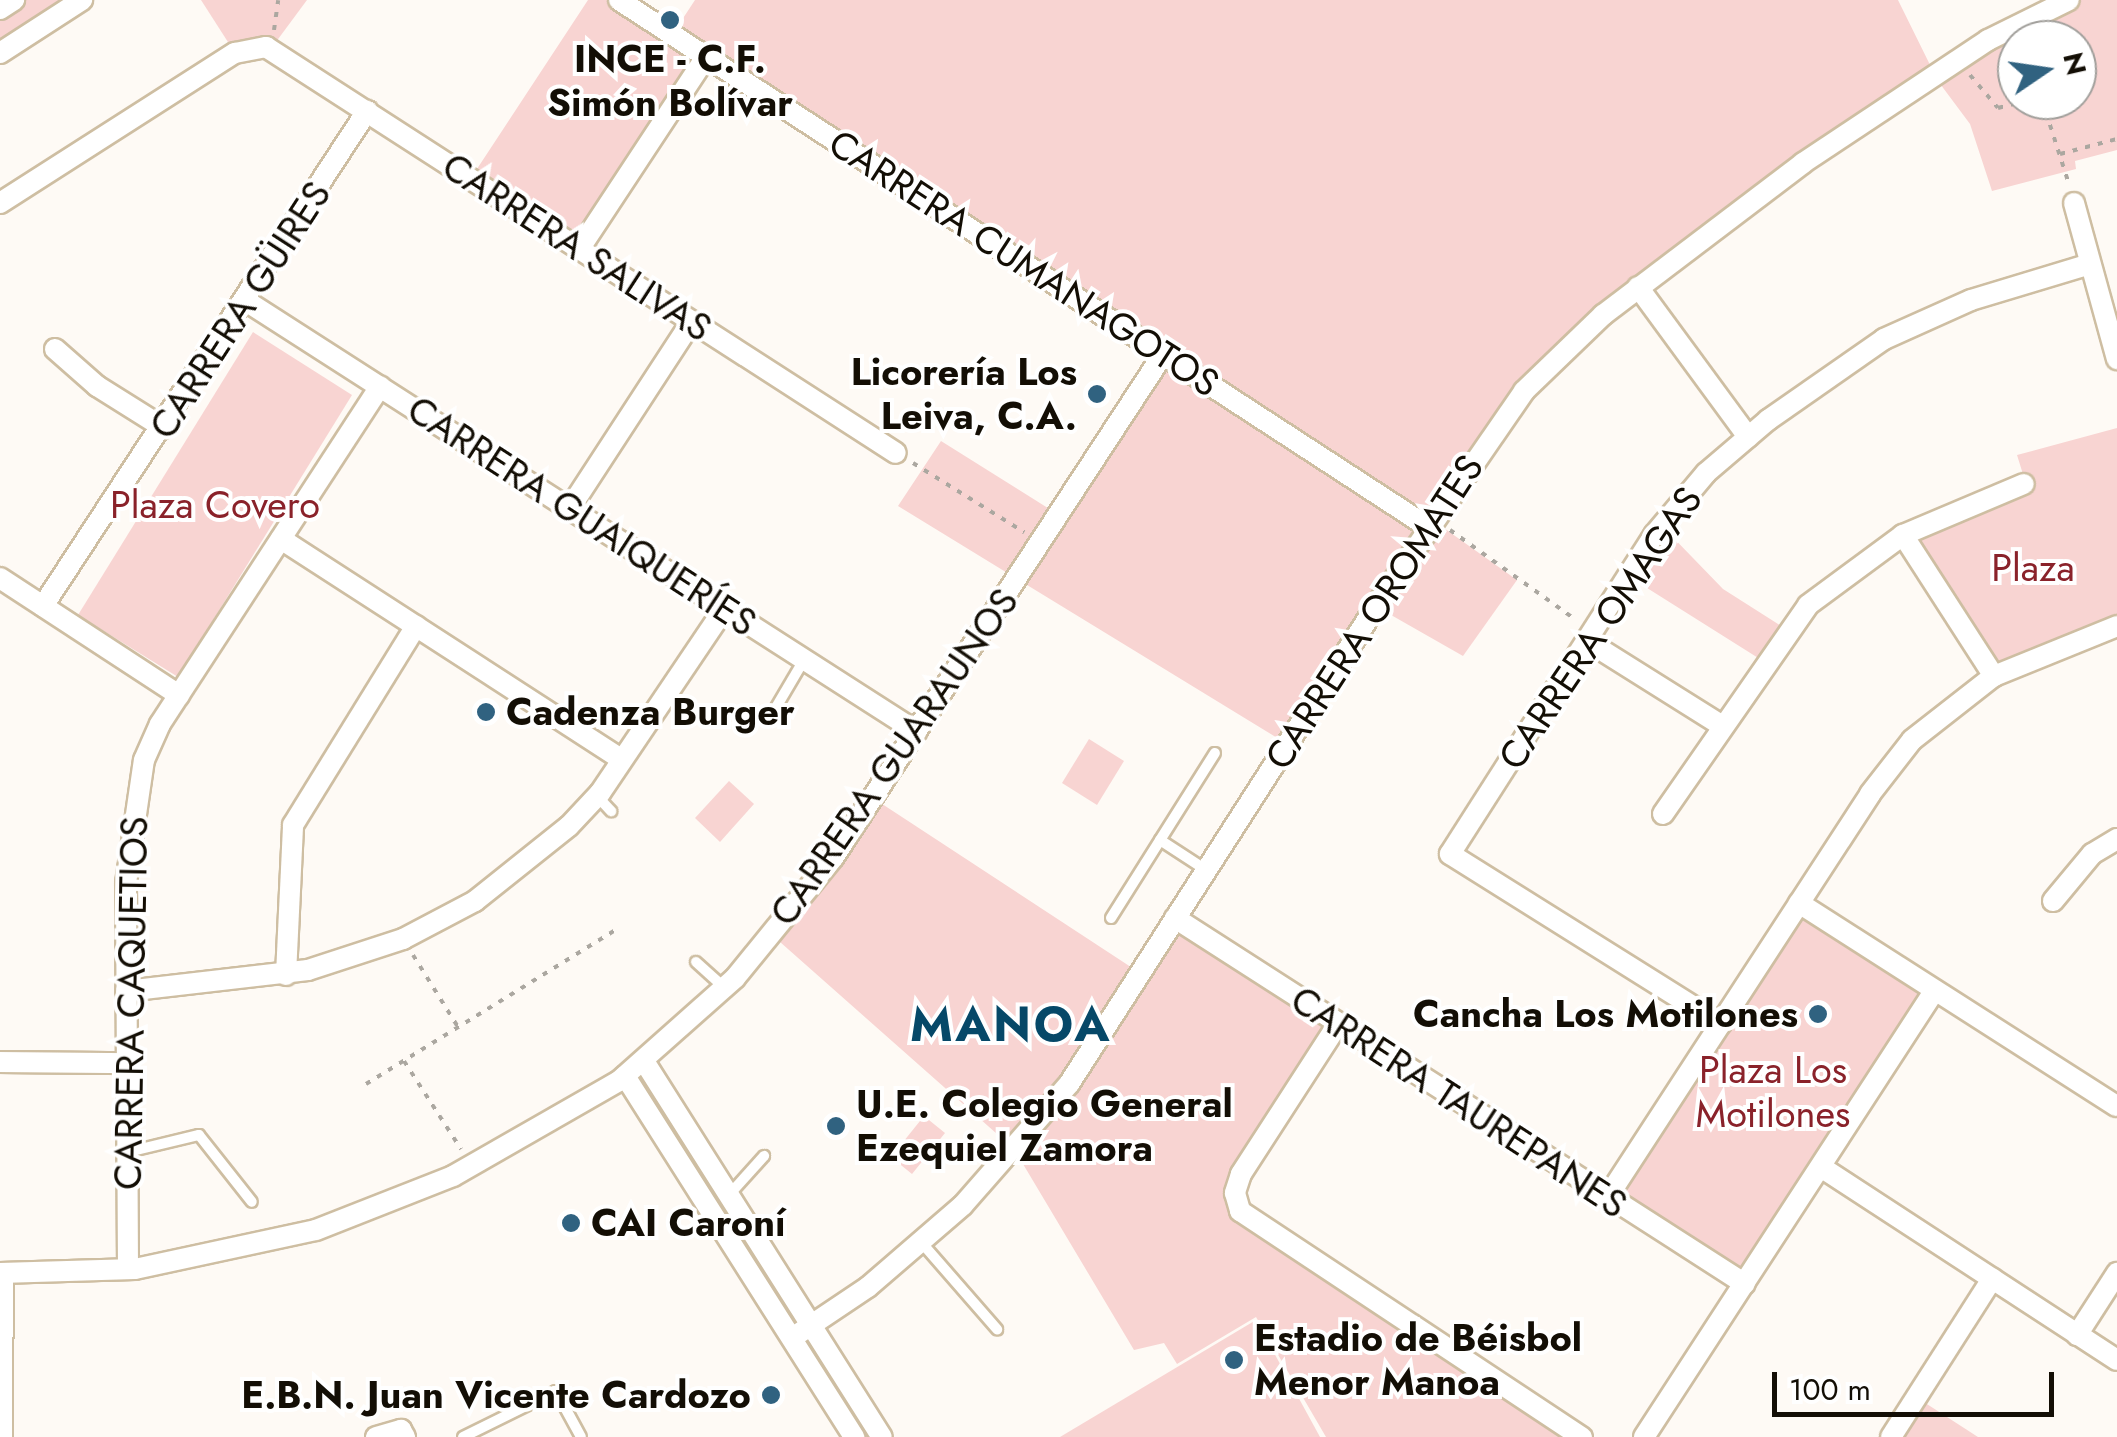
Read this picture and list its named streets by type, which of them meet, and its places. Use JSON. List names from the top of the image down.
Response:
{
  "streets": {
    "street": [
      "CARRERA SALIVAS",
      "CARRERA CUMANAGOTOS",
      "CARRERA GÜIRES",
      "CARRERA GUAIQUERÍES",
      "CARRERA OROMATES",
      "CARRERA OMAGAS",
      "CARRERA GUARAUNOS",
      "CARRERA CAQUETIOS",
      "CARRERA TAUREPANES"
    ]
  },
  "crossings": [
    ["CARRERA SALIVAS", "CARRERA GÜIRES"],
    ["CARRERA CUMANAGOTOS", "CARRERA OROMATES"],
    ["CARRERA CUMANAGOTOS", "CARRERA GUARAUNOS"],
    ["CARRERA GÜIRES", "CARRERA GUAIQUERÍES"],
    ["CARRERA GUAIQUERÍES", "CARRERA GUARAUNOS"],
    ["CARRERA GUAIQUERÍES", "CARRERA CAQUETIOS"],
    ["CARRERA OROMATES", "CARRERA TAUREPANES"],
    ["CARRERA GUARAUNOS", "CARRERA CAQUETIOS"]
  ],
  "districts": ["MANOA"],
  "parks": ["Plaza Covero", "Plaza", "Plaza Los Motilones"],
  "places": [
    "INCE - C.F. Simón Bolívar",
    "Licorería Los Leiva, C.A.",
    "Cadenza Burger",
    "Cancha Los Motilones",
    "U.E. Colegio General Ezequiel Zamora",
    "CAI Caroní",
    "Estadio de Béisbol Menor Manoa",
    "E.B.N. Juan Vicente Cardozo"
  ],
  "scale_bar": "100 m",
  "north": "right"
}
